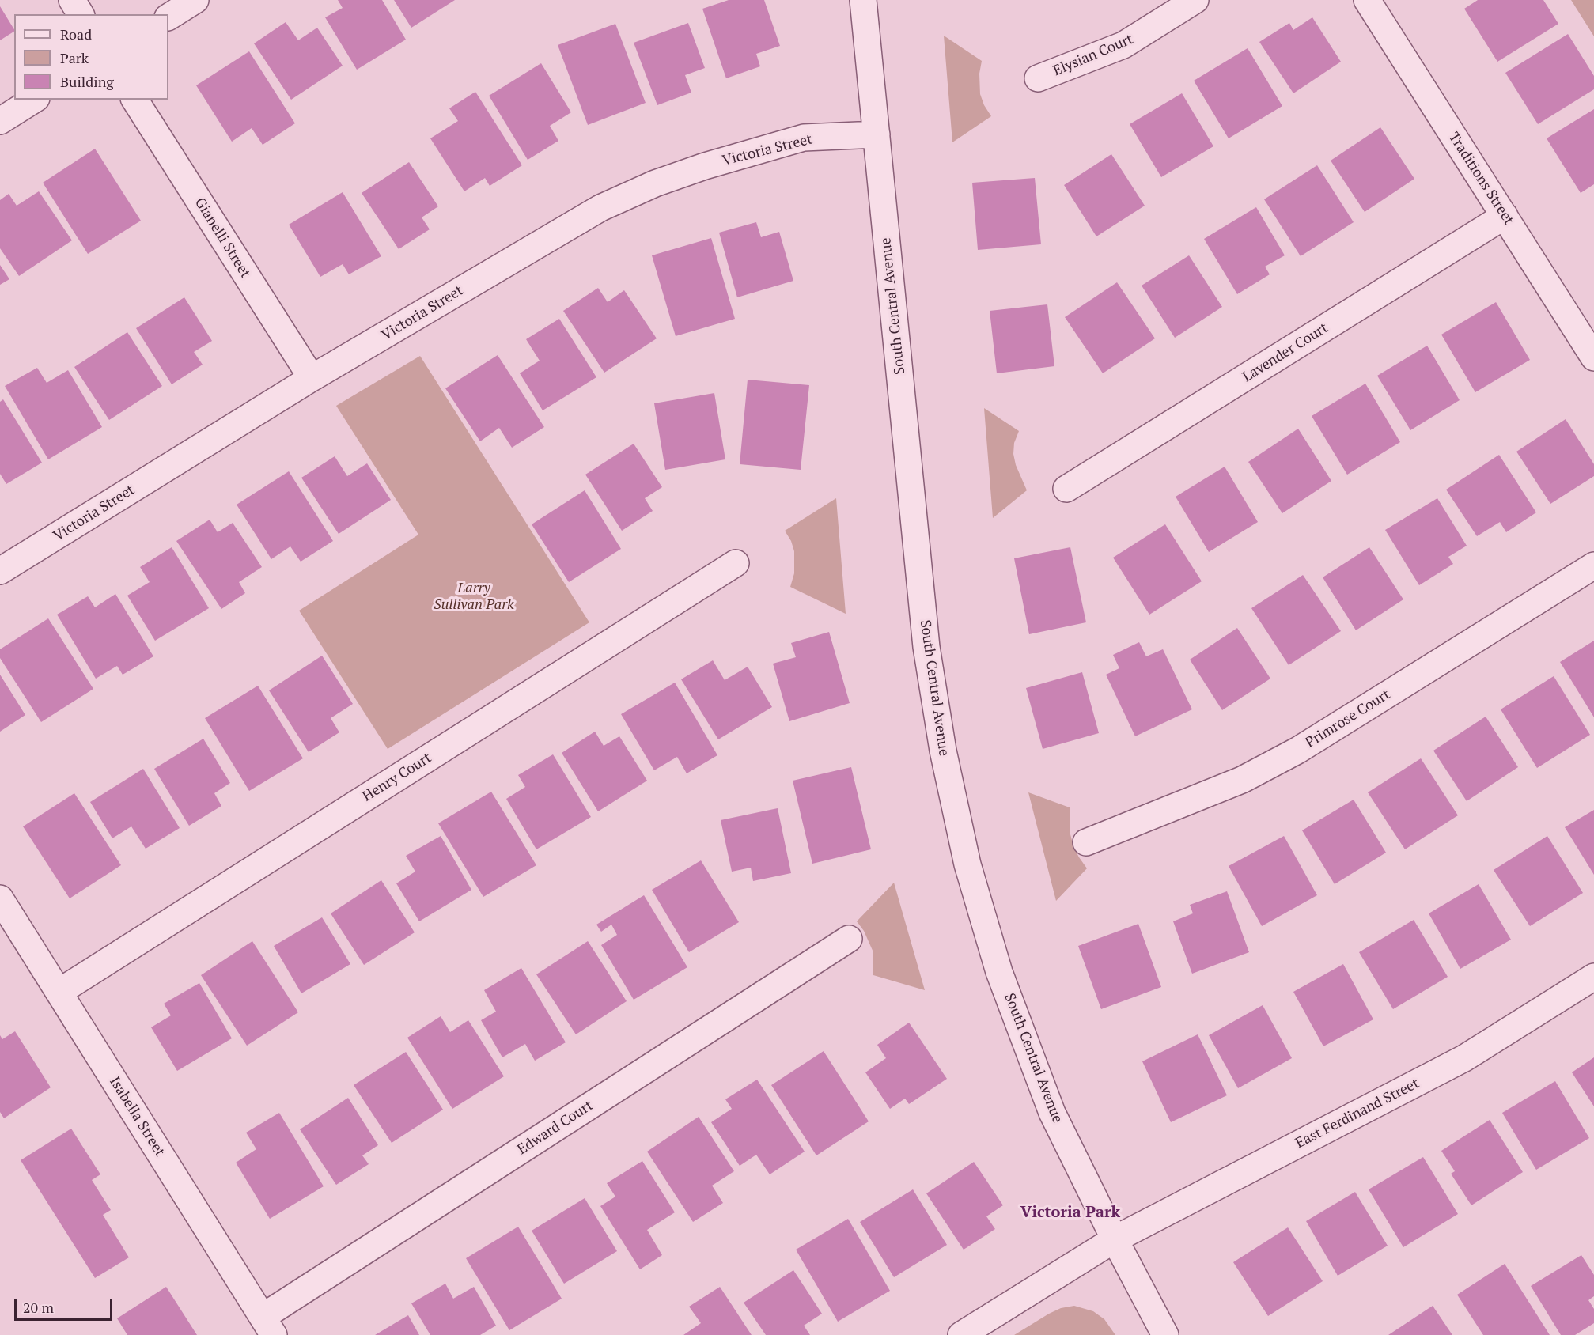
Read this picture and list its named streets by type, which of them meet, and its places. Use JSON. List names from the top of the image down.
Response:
{
  "streets": {
    "street": [
      "Elysian Court",
      "Victoria Street",
      "Traditions Street",
      "Gianelli Street",
      "South Central Avenue",
      "Lavender Court",
      "Primrose Court",
      "Henry Court",
      "East Ferdinand Street",
      "Isabella Street",
      "Edward Court"
    ]
  },
  "crossings": [
    ["Victoria Street", "Gianelli Street"],
    ["Victoria Street", "South Central Avenue"],
    ["Traditions Street", "Lavender Court"],
    ["South Central Avenue", "East Ferdinand Street"],
    ["Henry Court", "Isabella Street"],
    ["Isabella Street", "Edward Court"]
  ],
  "districts": ["Victoria Park"],
  "parks": ["Larry Sullivan Park"],
  "legend": ["Road", "Park", "Building"],
  "scale_bar": "20 m"
}
